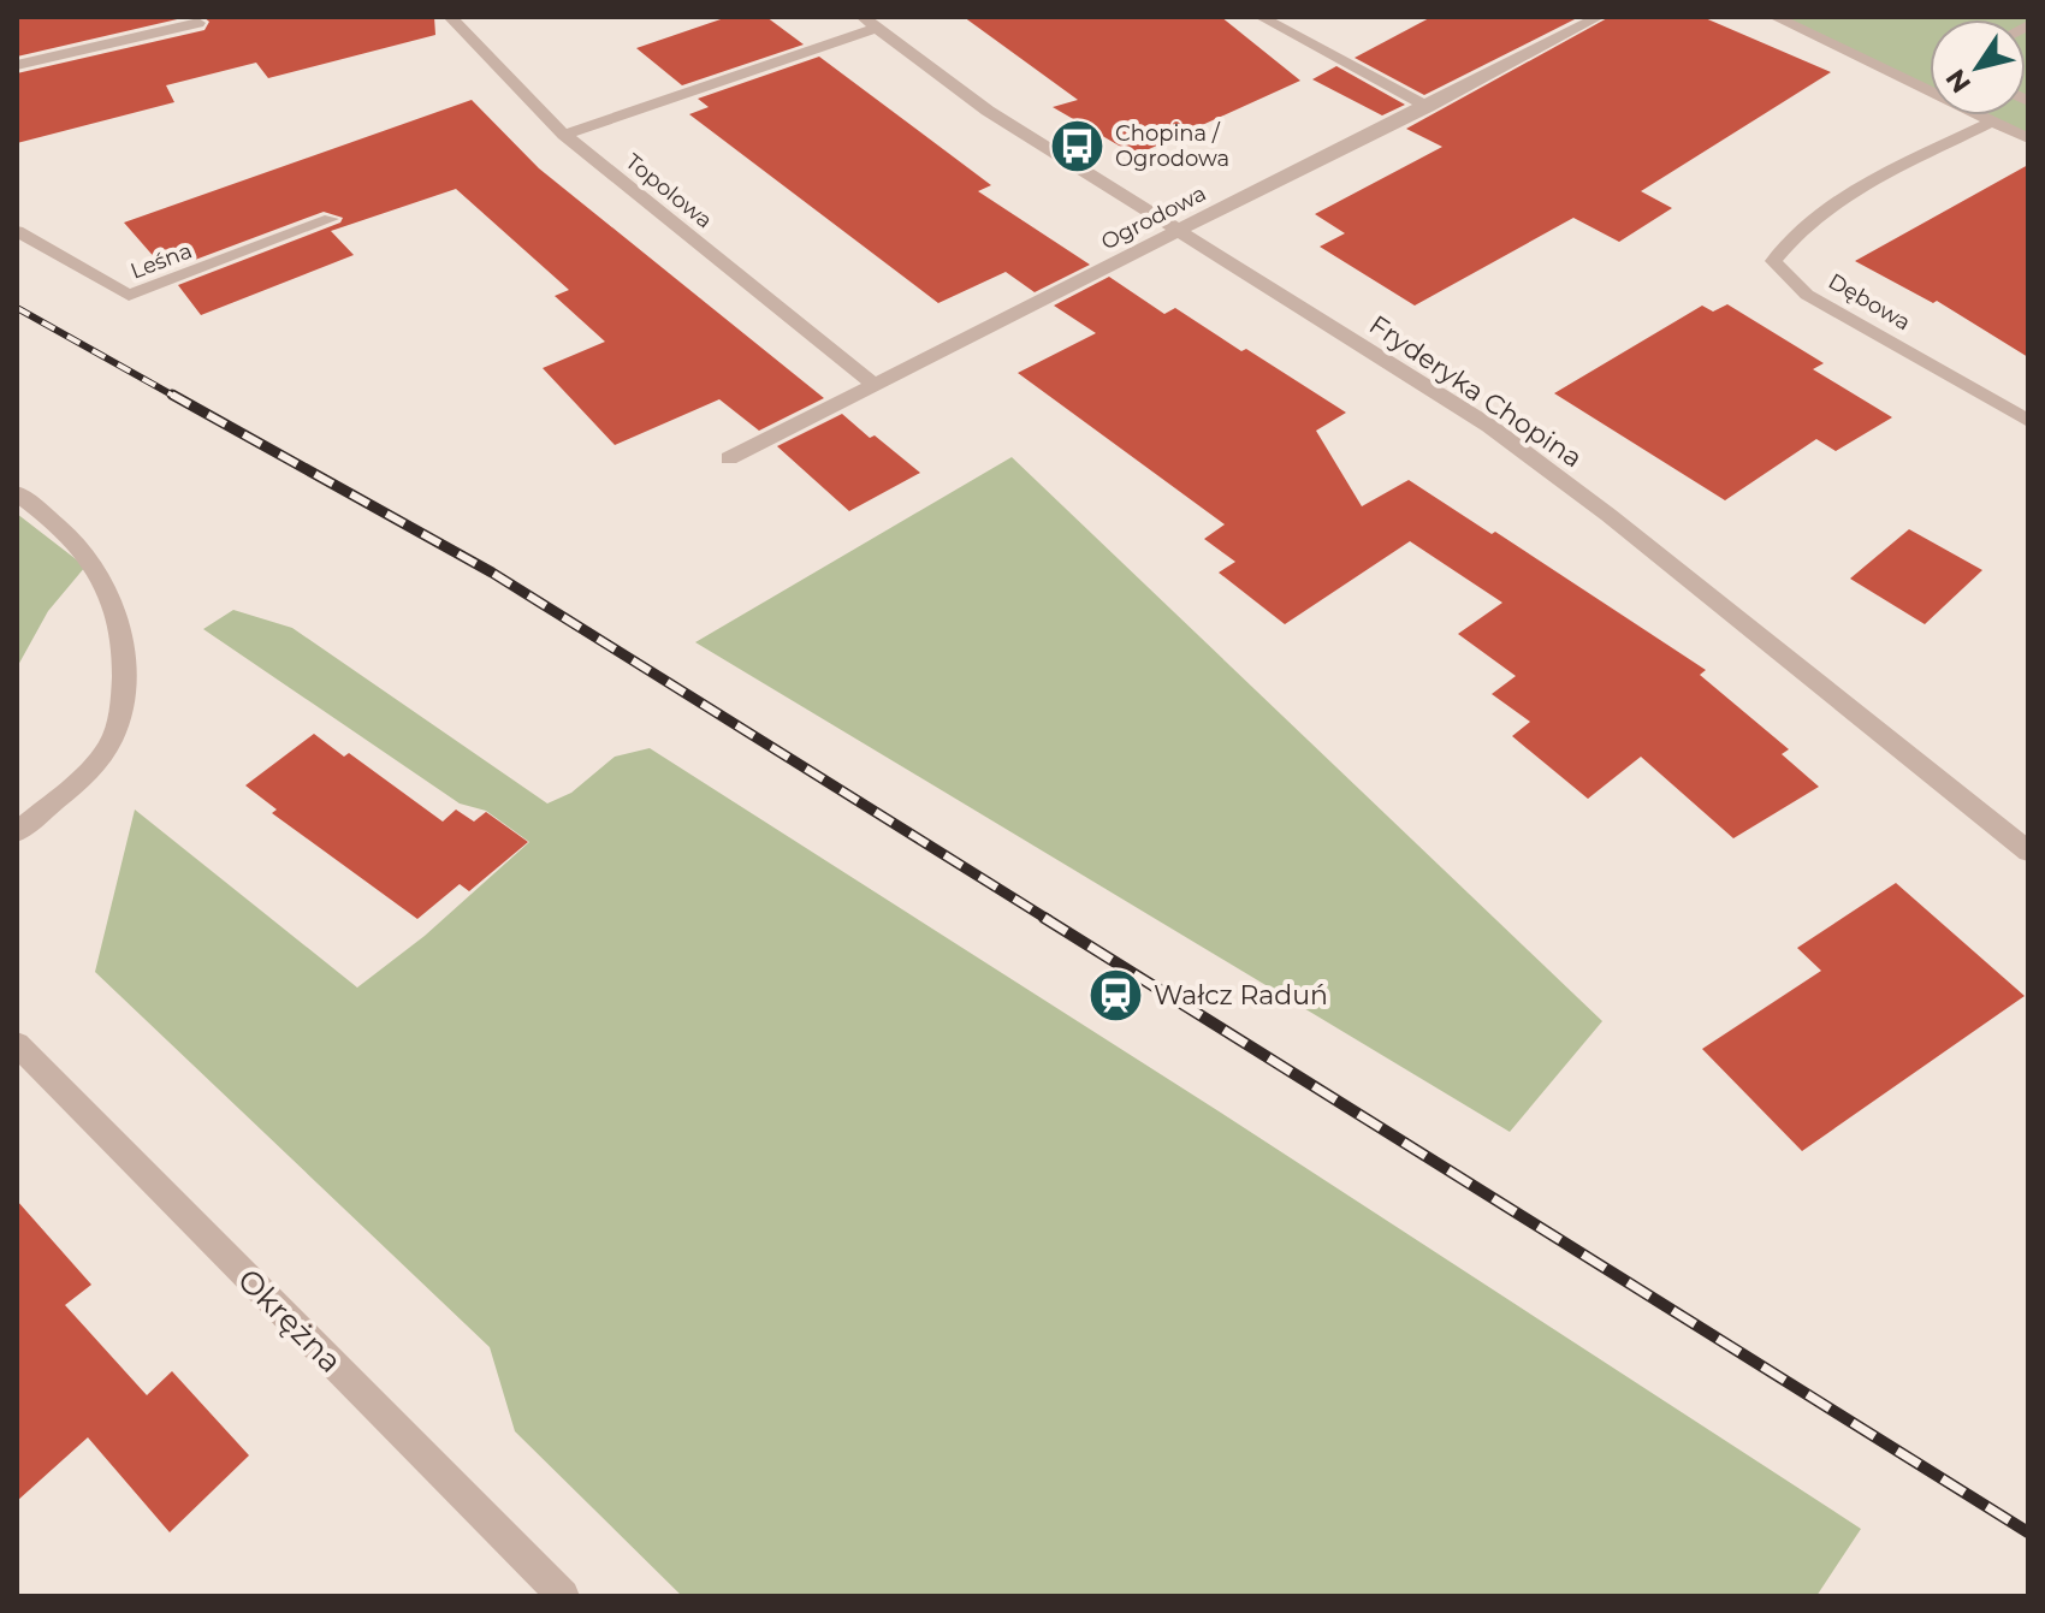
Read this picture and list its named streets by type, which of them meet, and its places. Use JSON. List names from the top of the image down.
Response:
{
  "streets": {
    "street": [
      "Topolowa",
      "Ogrodowa",
      "Leśna",
      "Dębowa",
      "Fryderyka Chopina",
      "Okrężna"
    ]
  },
  "crossings": [
    ["Topolowa", "Ogrodowa"],
    ["Ogrodowa", "Fryderyka Chopina"]
  ],
  "places": {
    "bus stop": ["Chopina / Ogrodowa"],
    "station": ["Wałcz Raduń"]
  },
  "north": "bottom left"
}
